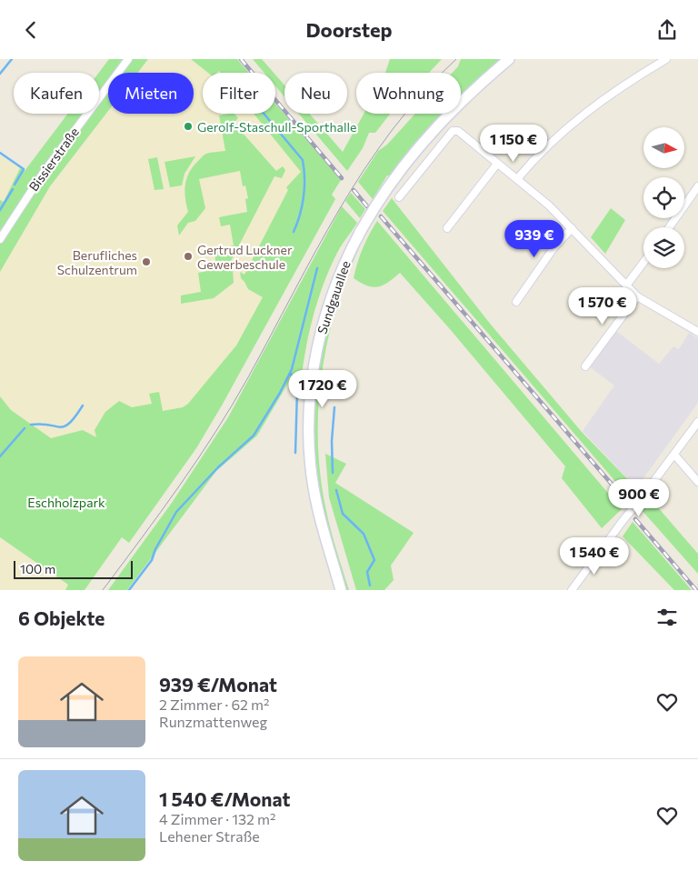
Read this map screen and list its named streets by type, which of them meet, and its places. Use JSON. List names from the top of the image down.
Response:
{
  "streets": {
    "street": ["Bissierstraße", "Sundgauallee"]
  },
  "parks": ["Eschholzpark"],
  "places": ["Gerolf-Staschull-Sporthalle", "Gertrud Luckner Gewerbeschule", "Berufliches Schulzentrum"],
  "scale_bar": "100 m",
  "north": "right",
  "page": {
    "header": "Doorstep",
    "chip": [
      "Kaufen",
      "Mieten",
      "Filter",
      "Neu",
      "Wohnung"
    ],
    "price": [
      "1 150 €",
      "939 €",
      "1 570 €",
      "1 720 €",
      "900 €",
      "1 540 €"
    ],
    "scale": "100 m",
    "heading": "6 Objekte",
    "list": [
      {
        "name": "939 €/Monat",
        "note": "2 Zimmer · 62 m² · Runzmattenweg"
      },
      {
        "name": "1 540 €/Monat",
        "note": "4 Zimmer · 132 m² · Lehener Straße"
      }
    ]
  }
}
